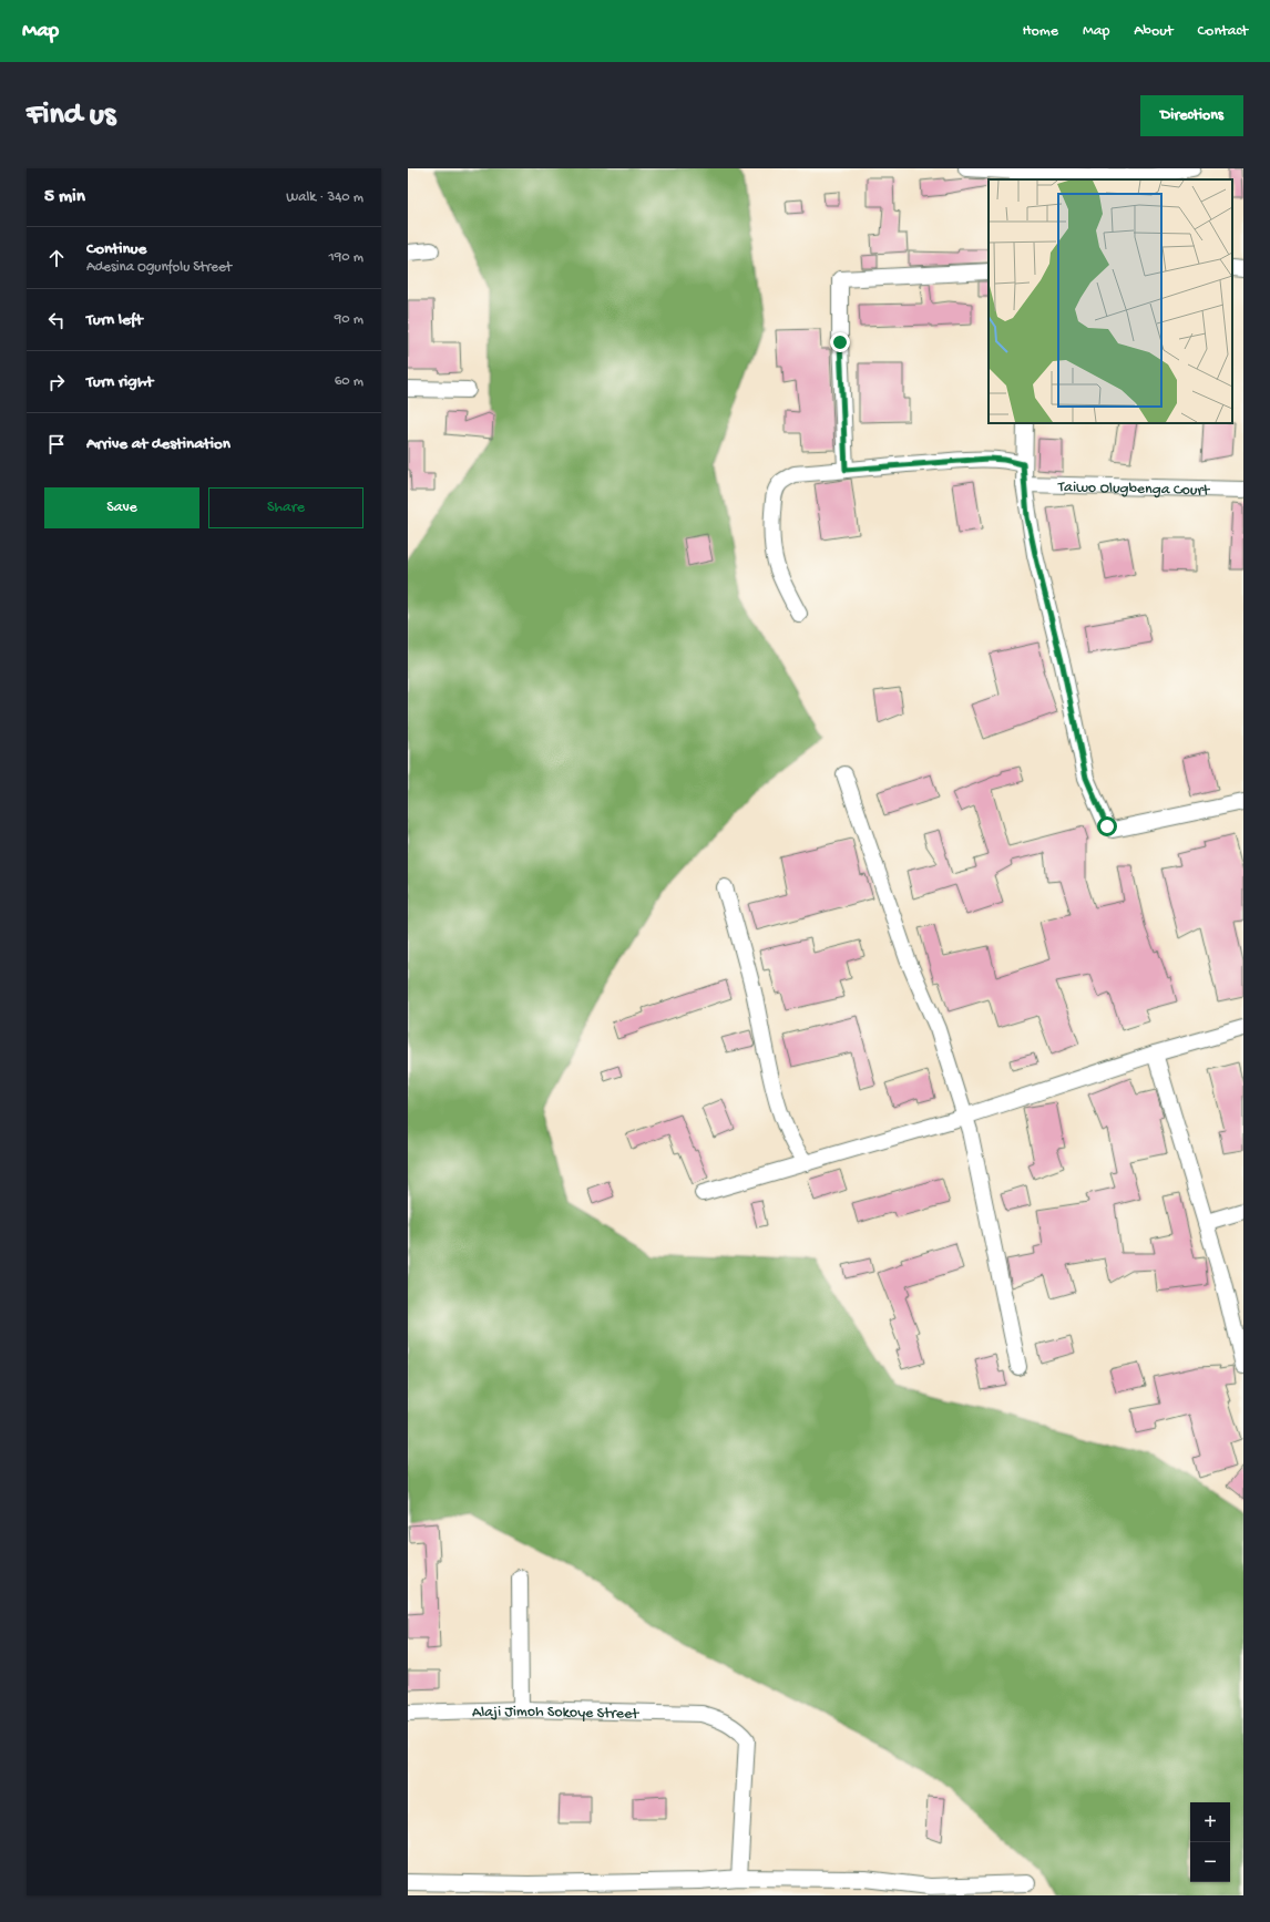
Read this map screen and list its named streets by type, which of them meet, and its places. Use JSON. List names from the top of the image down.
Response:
{
  "streets": {
    "street": ["Taiwo Olugbenga Court", "Alaji Jimoh Sokoye Street"]
  },
  "page": {
    "header": "Map",
    "nav": [
      "Home",
      "Map",
      "About",
      "Contact"
    ],
    "buttons": [
      "Directions",
      ["Save", "Share"]
    ],
    "title": "Find us",
    "heading": ["5 min", "Walk · 340 m"],
    "list": [
      ["Continue", "Adesina Ogunfolu Street", "190 m"],
      ["Turn left", "90 m"],
      ["Turn right", "60 m"],
      "Arrive at destination"
    ],
    "map_buttons": ["+", "−"]
  }
}
